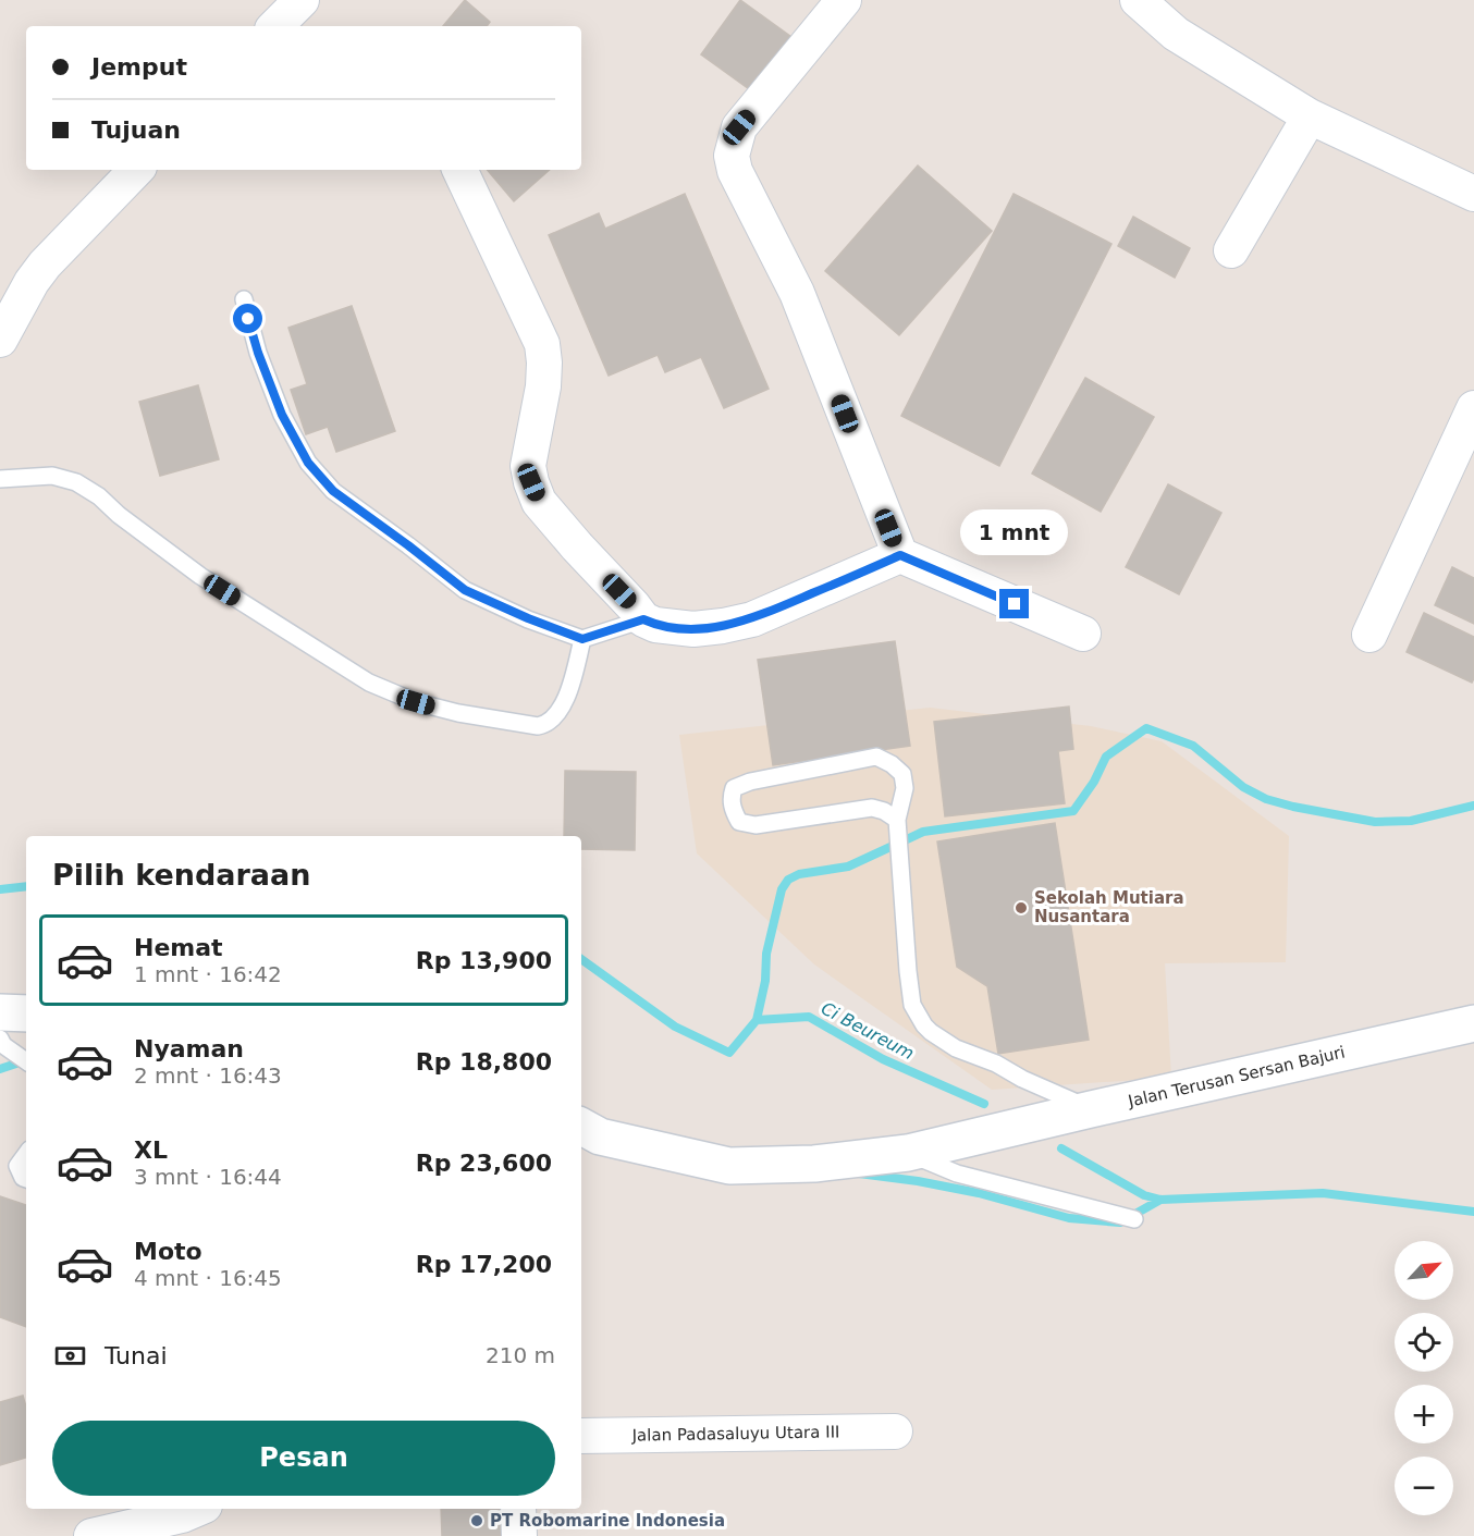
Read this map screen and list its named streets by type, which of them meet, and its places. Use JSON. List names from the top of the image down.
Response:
{
  "streets": {
    "main road": ["Jalan Terusan Sersan Bajuri"],
    "street": ["Jalan Padasaluyu Utara III"]
  },
  "water": ["Ci Beureum"],
  "places": ["Sekolah Mutiara Nusantara", "PT Robomarine Indonesia"],
  "north": "top right",
  "page": {
    "banner": ["Jemput", "Tujuan"],
    "bubble": "1 mnt",
    "heading": "Pilih kendaraan",
    "list": [
      {
        "name": "Hemat",
        "note": "1 mnt · 16:42",
        "value": "Rp 13,900"
      },
      {
        "name": "Nyaman",
        "note": "2 mnt · 16:43",
        "value": "Rp 18,800"
      },
      {
        "name": "XL",
        "note": "3 mnt · 16:44",
        "value": "Rp 23,600"
      },
      {
        "name": "Moto",
        "note": "4 mnt · 16:45",
        "value": "Rp 17,200"
      }
    ],
    "map_buttons": ["+", "−"],
    "pay": ["Tunai", "210 m"],
    "buttons": "Pesan"
  }
}
